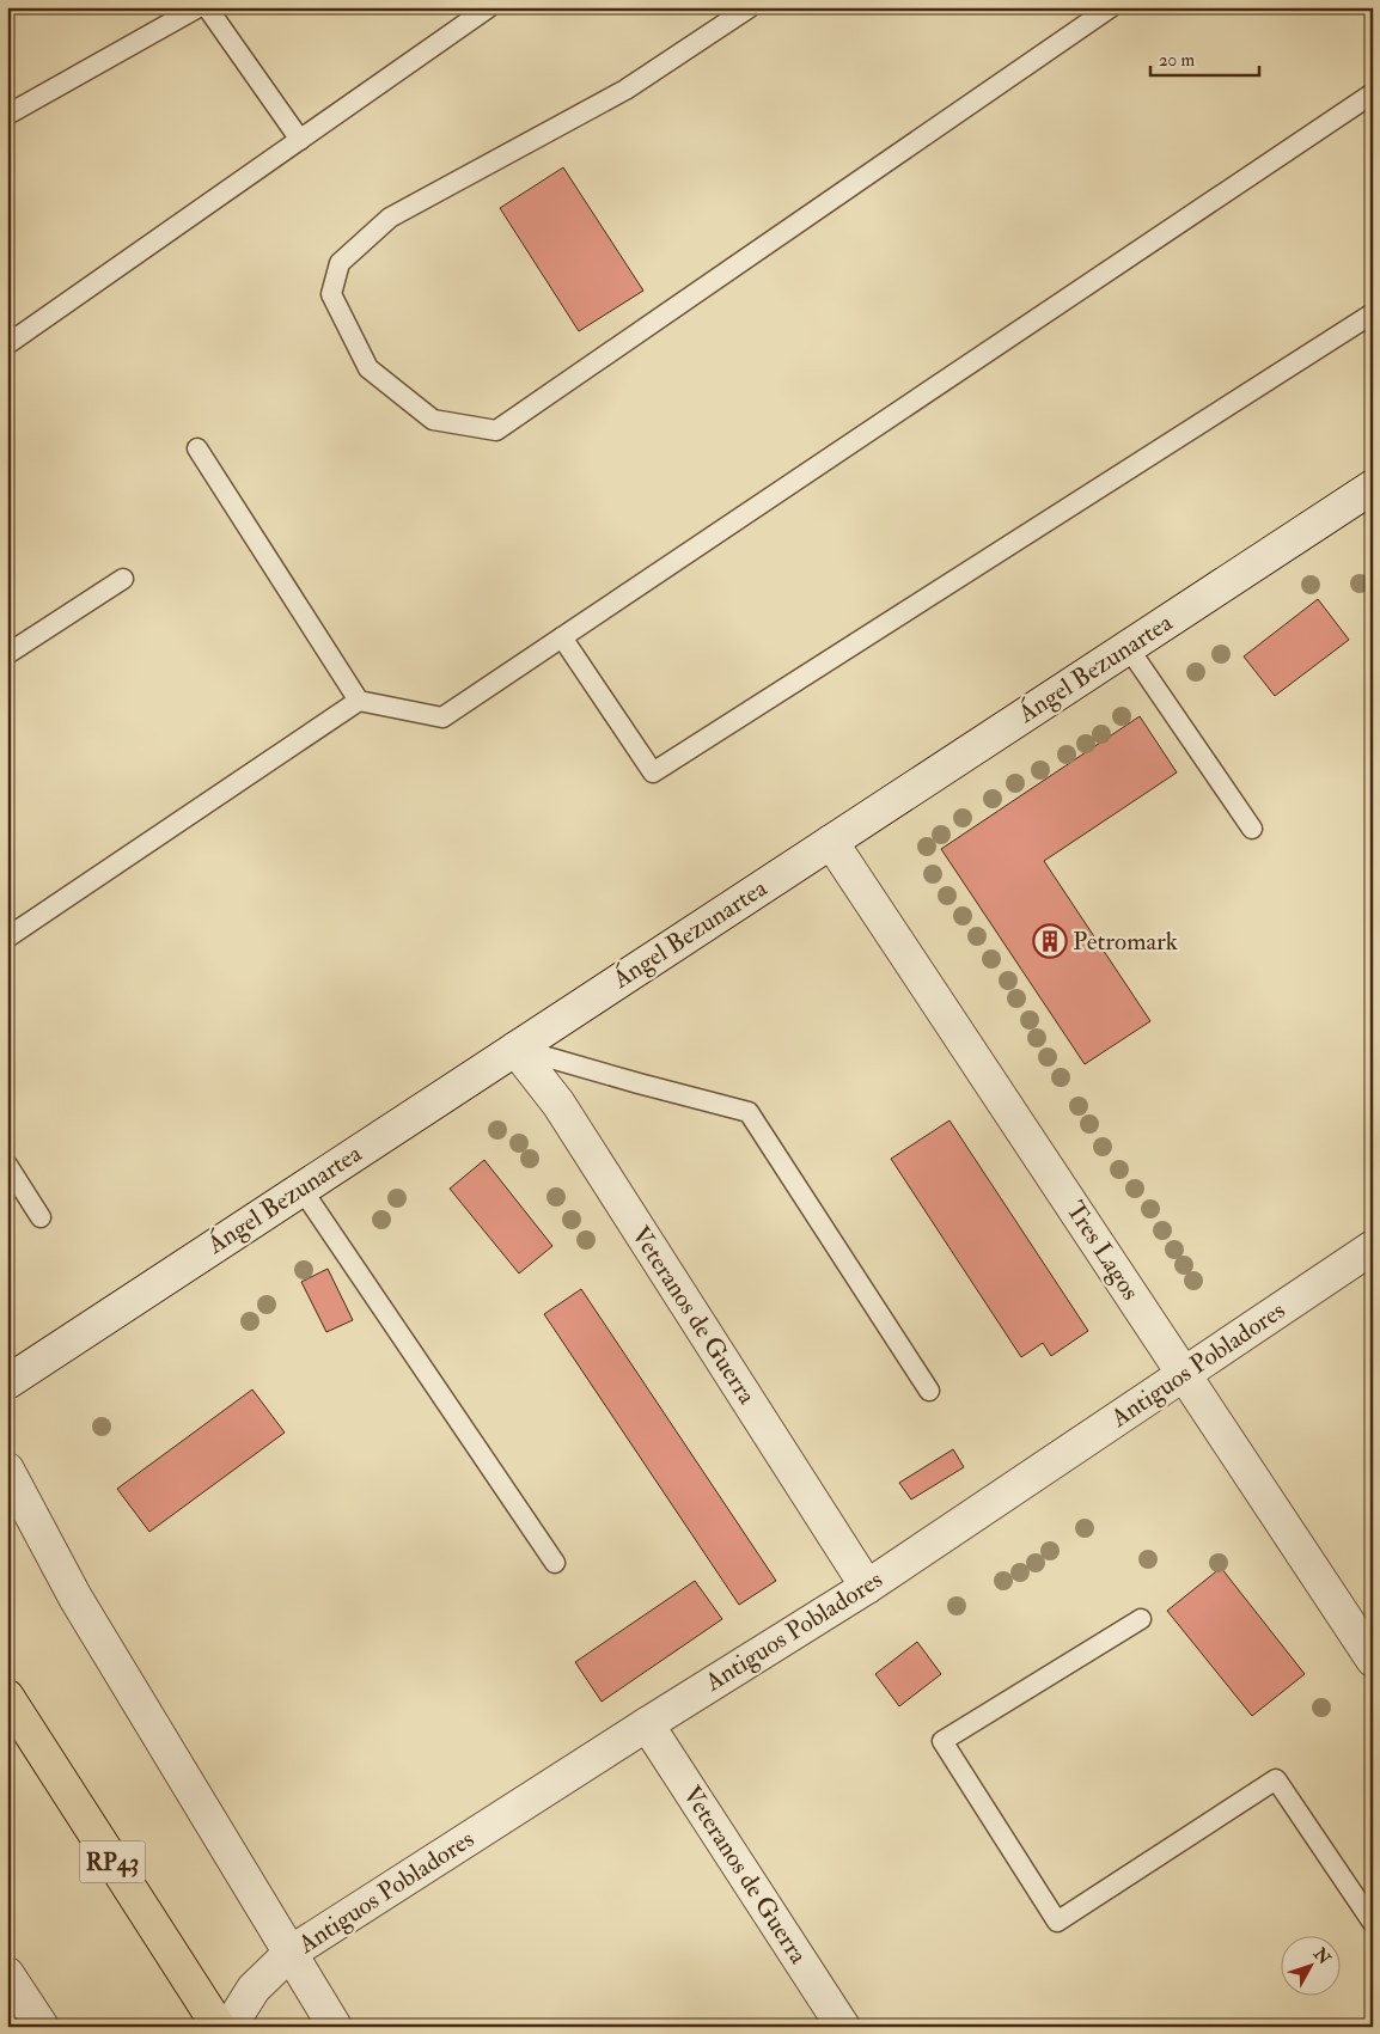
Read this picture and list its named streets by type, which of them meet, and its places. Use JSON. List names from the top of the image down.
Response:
{
  "streets": {
    "main road": ["RP43"],
    "street": [
      "Ángel Bezunartea",
      "Tres Lagos",
      "Veteranos de Guerra",
      "Antiguos Pobladores"
    ]
  },
  "crossings": [
    ["Ángel Bezunartea", "Tres Lagos"],
    ["Ángel Bezunartea", "Veteranos de Guerra"],
    ["Tres Lagos", "Antiguos Pobladores"],
    ["Veteranos de Guerra", "Antiguos Pobladores"]
  ],
  "places": {
    "building": ["Petromark"]
  },
  "scale_bar": "20 m",
  "north": "top right"
}
